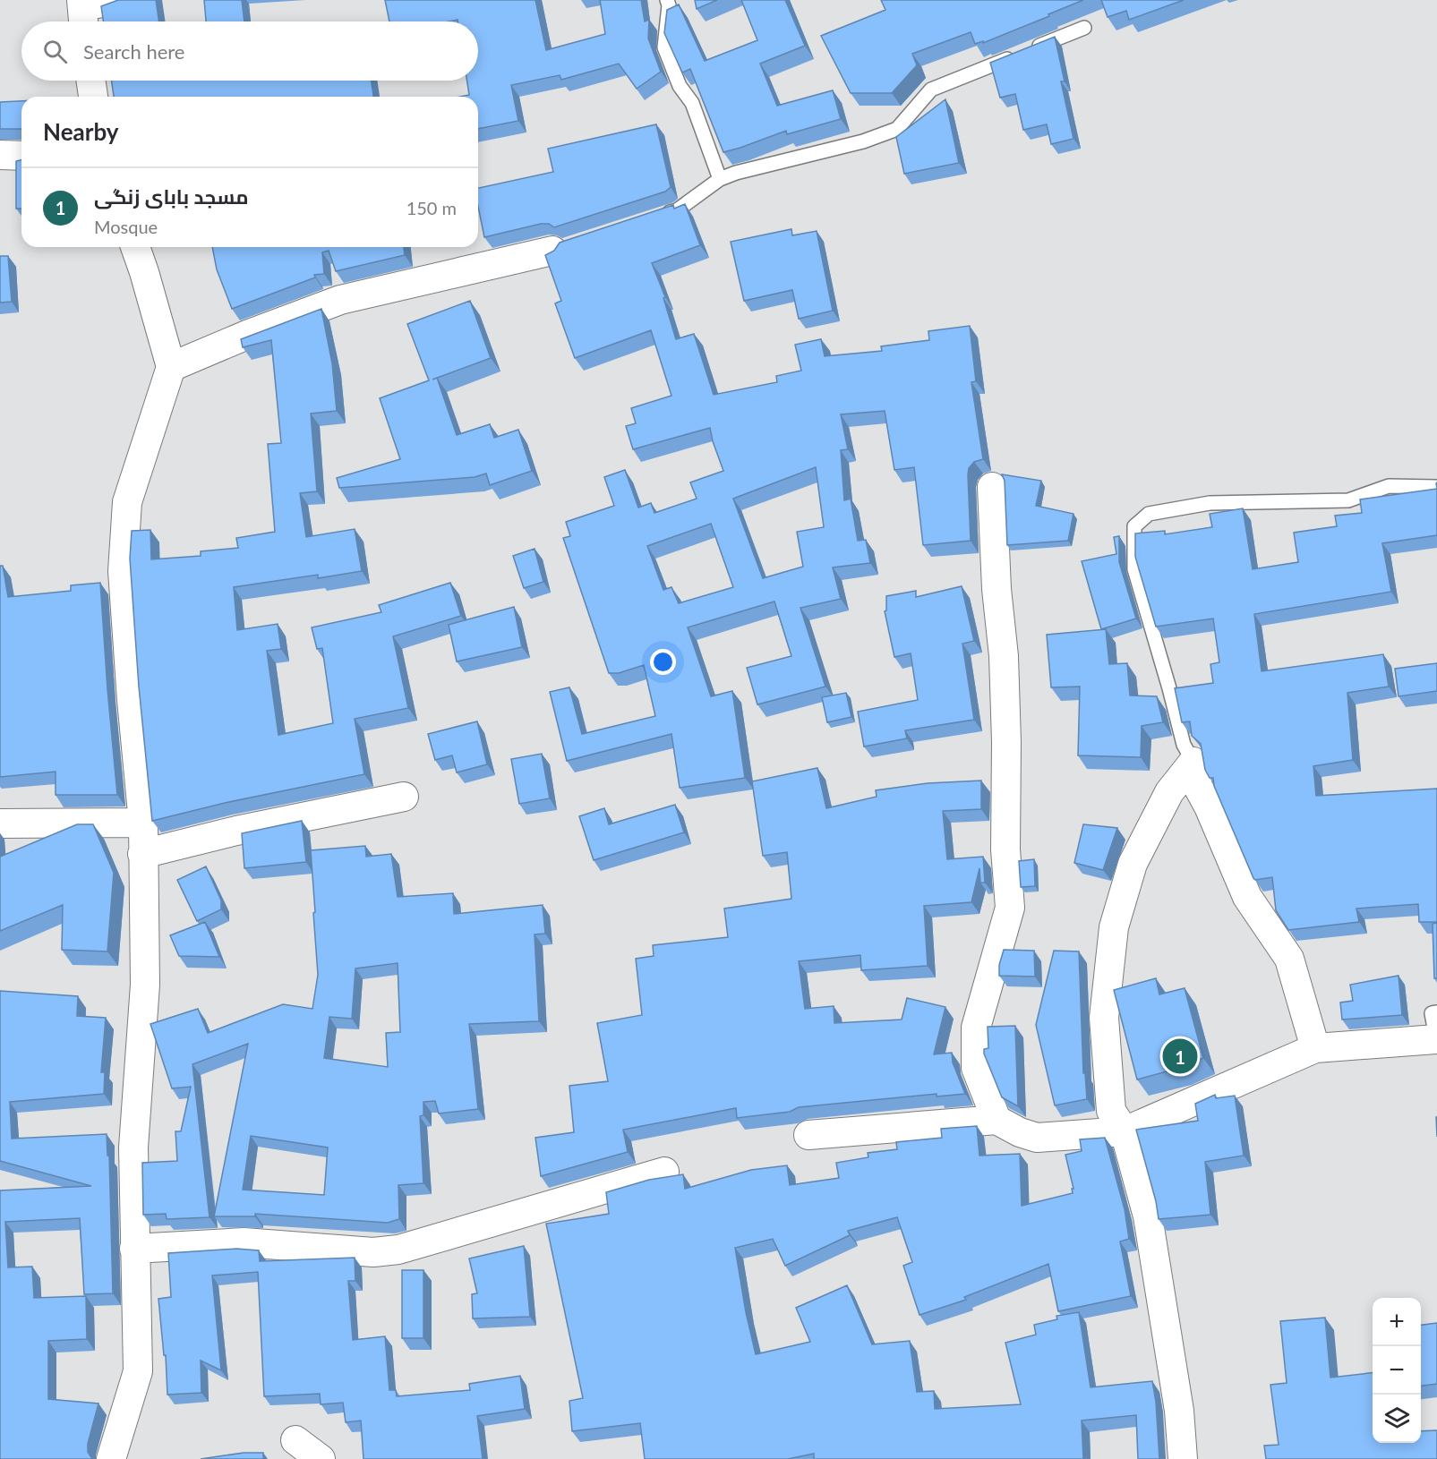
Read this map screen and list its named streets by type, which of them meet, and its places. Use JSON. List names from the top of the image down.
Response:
{
  "page": {
    "search": "Search here",
    "heading": "Nearby",
    "list": [
      {
        "mark": "1",
        "name": "مسجد بابای زنگی",
        "note": "Mosque",
        "value": "150 m"
      }
    ],
    "pins": "1",
    "map_buttons": ["+", "−"]
  }
}
